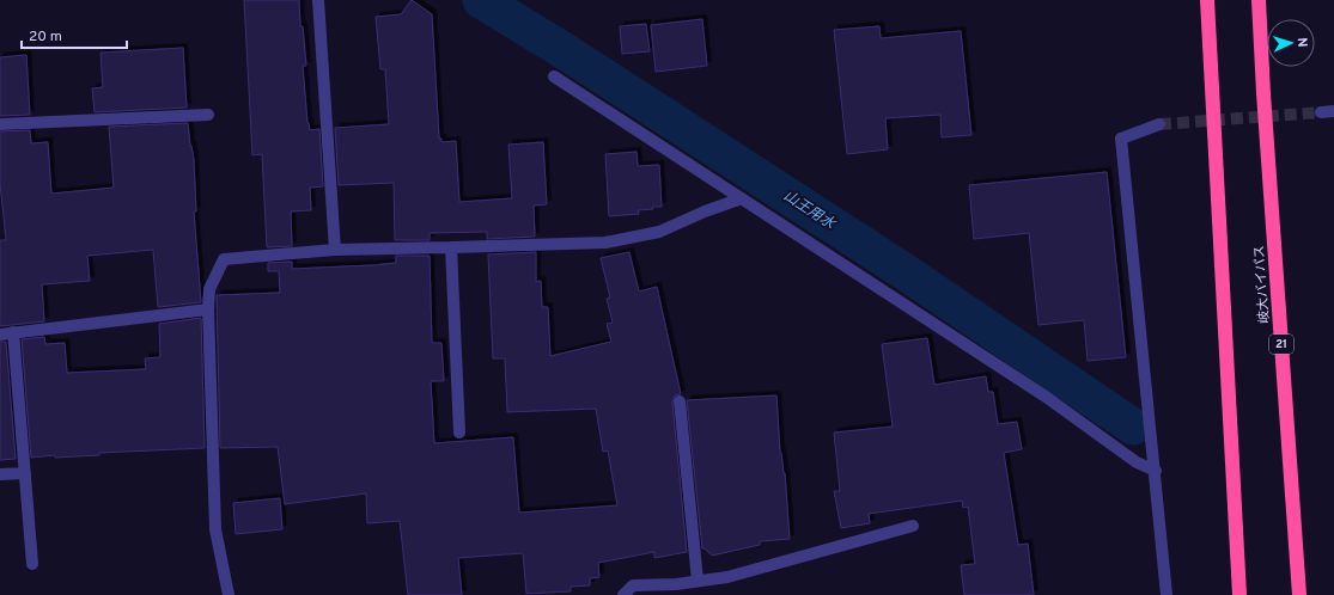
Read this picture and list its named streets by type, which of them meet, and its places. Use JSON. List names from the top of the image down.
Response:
{
  "streets": {
    "highway": ["岐大バイパス", "21"]
  },
  "water": ["山王用水"],
  "scale_bar": "20 m",
  "north": "right"
}
